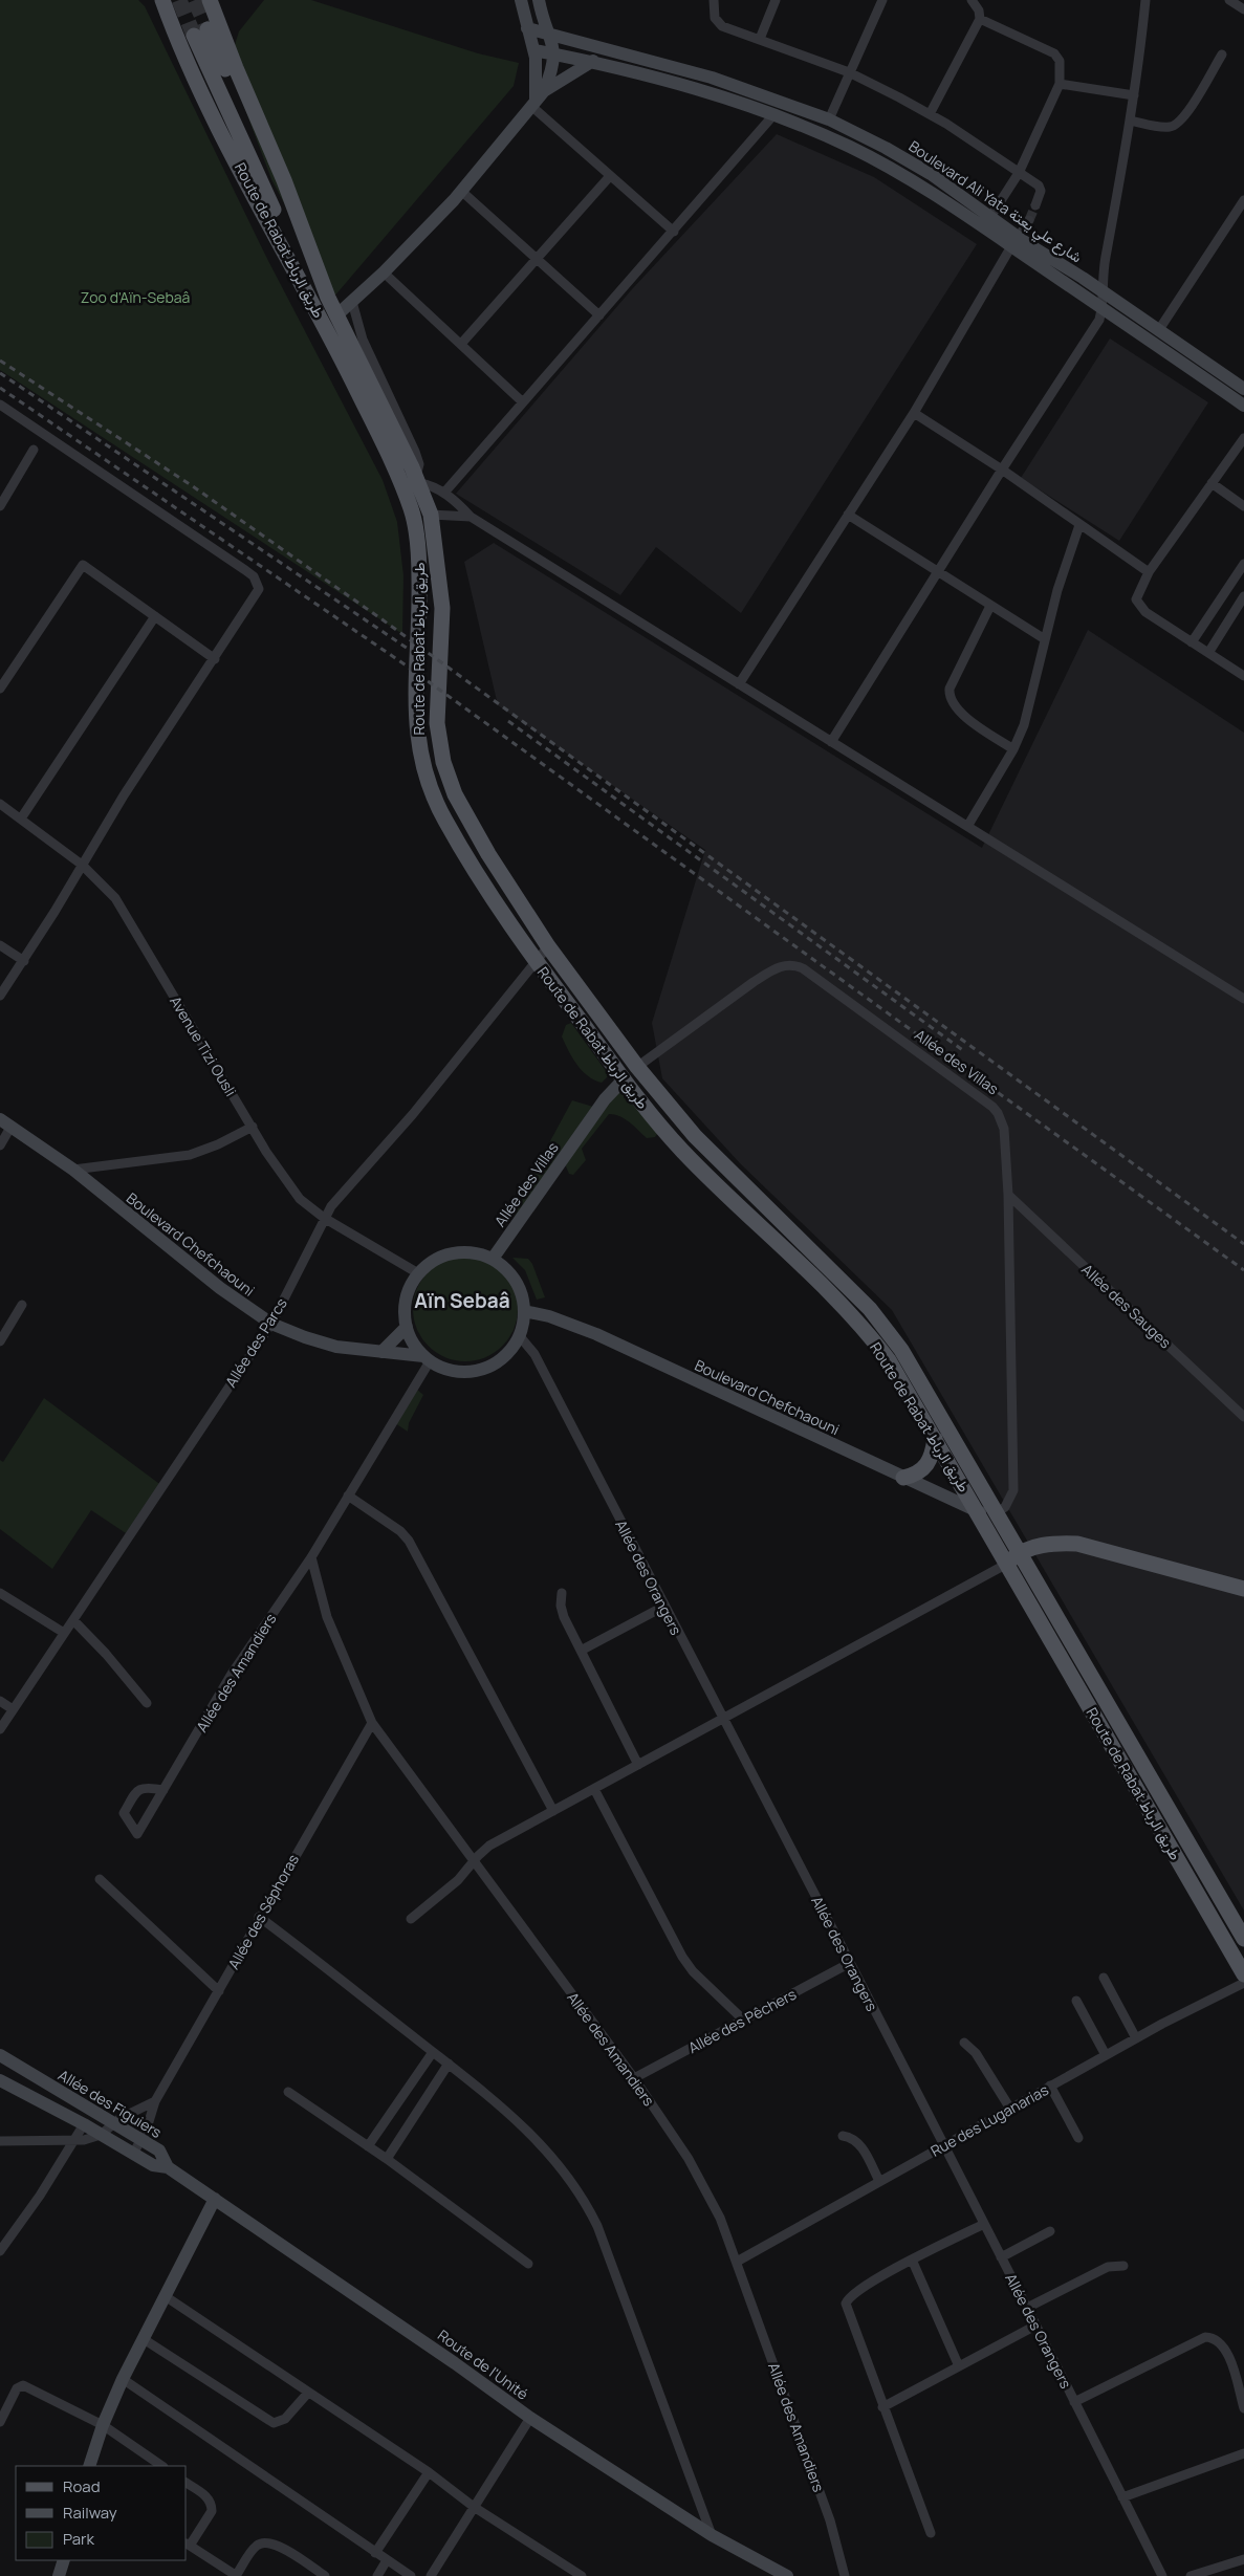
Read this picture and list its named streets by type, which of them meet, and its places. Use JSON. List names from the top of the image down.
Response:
{
  "streets": {
    "main road": ["Route de Rabat طريق الرباط"],
    "street": [
      "Boulevard Ali Yata شارع علي يعتة",
      "Avenue Tizi Ousli",
      "Allée des Villas",
      "Boulevard Chefchaouni",
      "Allée des Sauges",
      "Allée des Parcs",
      "Allée des Orangers",
      "Allée des Amandiers",
      "Allée des Séphoras",
      "Allée des Pêchers",
      "Allée des Figuiers",
      "Rue des Luganarias",
      "Route de l'Unité"
    ]
  },
  "crossings": [
    ["Route de Rabat طريق الرباط", "Allée des Villas"],
    ["Route de Rabat طريق الرباط", "Boulevard Chefchaouni"],
    ["Route de Rabat طريق الرباط", "Allée des Parcs"],
    ["Avenue Tizi Ousli", "Allée des Villas"],
    ["Avenue Tizi Ousli", "Boulevard Chefchaouni"],
    ["Avenue Tizi Ousli", "Allée des Parcs"],
    ["Avenue Tizi Ousli", "Allée des Orangers"],
    ["Avenue Tizi Ousli", "Allée des Amandiers"],
    ["Allée des Villas", "Boulevard Chefchaouni"],
    ["Allée des Villas", "Allée des Sauges"],
    ["Allée des Villas", "Allée des Orangers"],
    ["Allée des Villas", "Allée des Amandiers"],
    ["Boulevard Chefchaouni", "Allée des Parcs"],
    ["Boulevard Chefchaouni", "Allée des Orangers"],
    ["Boulevard Chefchaouni", "Allée des Amandiers"],
    ["Allée des Orangers", "Allée des Amandiers"],
    ["Allée des Orangers", "Allée des Pêchers"],
    ["Allée des Orangers", "Rue des Luganarias"],
    ["Allée des Amandiers", "Allée des Séphoras"],
    ["Allée des Amandiers", "Allée des Pêchers"],
    ["Allée des Amandiers", "Rue des Luganarias"],
    ["Allée des Séphoras", "Allée des Figuiers"],
    ["Allée des Figuiers", "Route de l'Unité"]
  ],
  "districts": ["Aïn Sebaâ"],
  "parks": ["Zoo d'Aïn-Sebaâ"],
  "legend": ["Road", "Railway", "Park"]
}
